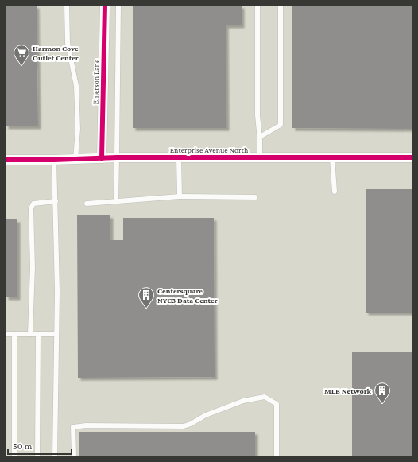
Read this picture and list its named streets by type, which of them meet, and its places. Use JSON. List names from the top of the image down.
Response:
{
  "streets": {
    "street": ["Emerson Lane", "Enterprise Avenue North"]
  },
  "crossings": [
    ["Emerson Lane", "Enterprise Avenue North"]
  ],
  "places": {
    "supermarket": ["Harmon Cove Outlet Center"],
    "building": ["Centersquare NYC3 Data Center", "MLB Network"]
  },
  "scale_bar": "50 m"
}
